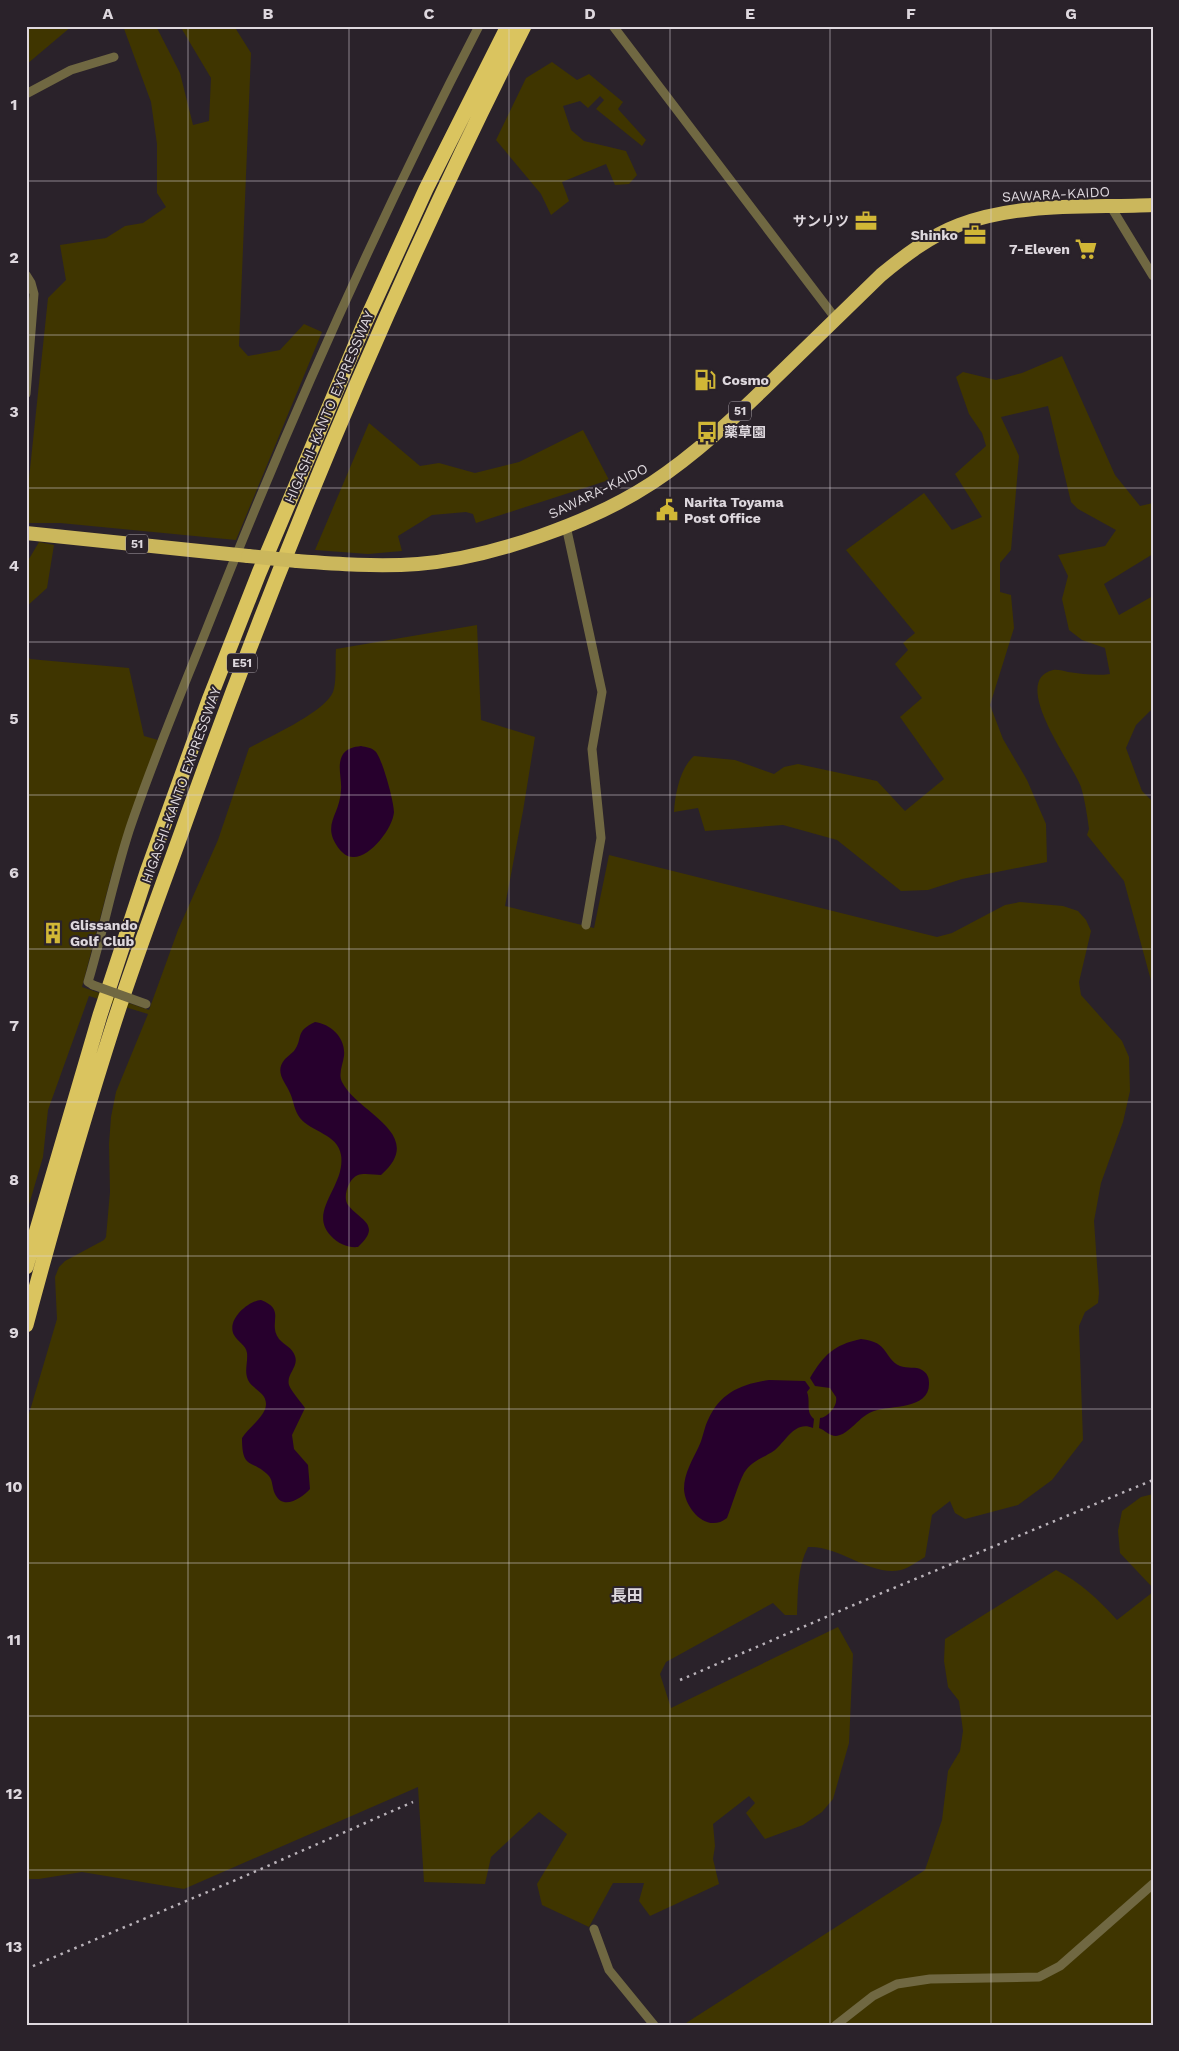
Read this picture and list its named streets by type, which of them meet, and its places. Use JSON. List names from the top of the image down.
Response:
{
  "streets": {
    "highway": [
      "SAWARA-KAIDO",
      "HIGASHI-KANTO EXPRESSWAY",
      "51",
      "E51"
    ]
  },
  "districts": ["長田"],
  "places": {
    "office": ["サンリツ", "Shinko"],
    "supermarket": ["7-Eleven"],
    "fuel station": ["Cosmo"],
    "bus stop": ["薬草園"],
    "public building": ["Narita Toyama Post Office"],
    "building": ["Glissando Golf Club"]
  },
  "grid": {
    "columns": [
      "A",
      "B",
      "C",
      "D",
      "E",
      "F",
      "G"
    ],
    "rows": [
      "1",
      "2",
      "3",
      "4",
      "5",
      "6",
      "7",
      "8",
      "9",
      "10",
      "11",
      "12",
      "13"
    ]
  }
}
